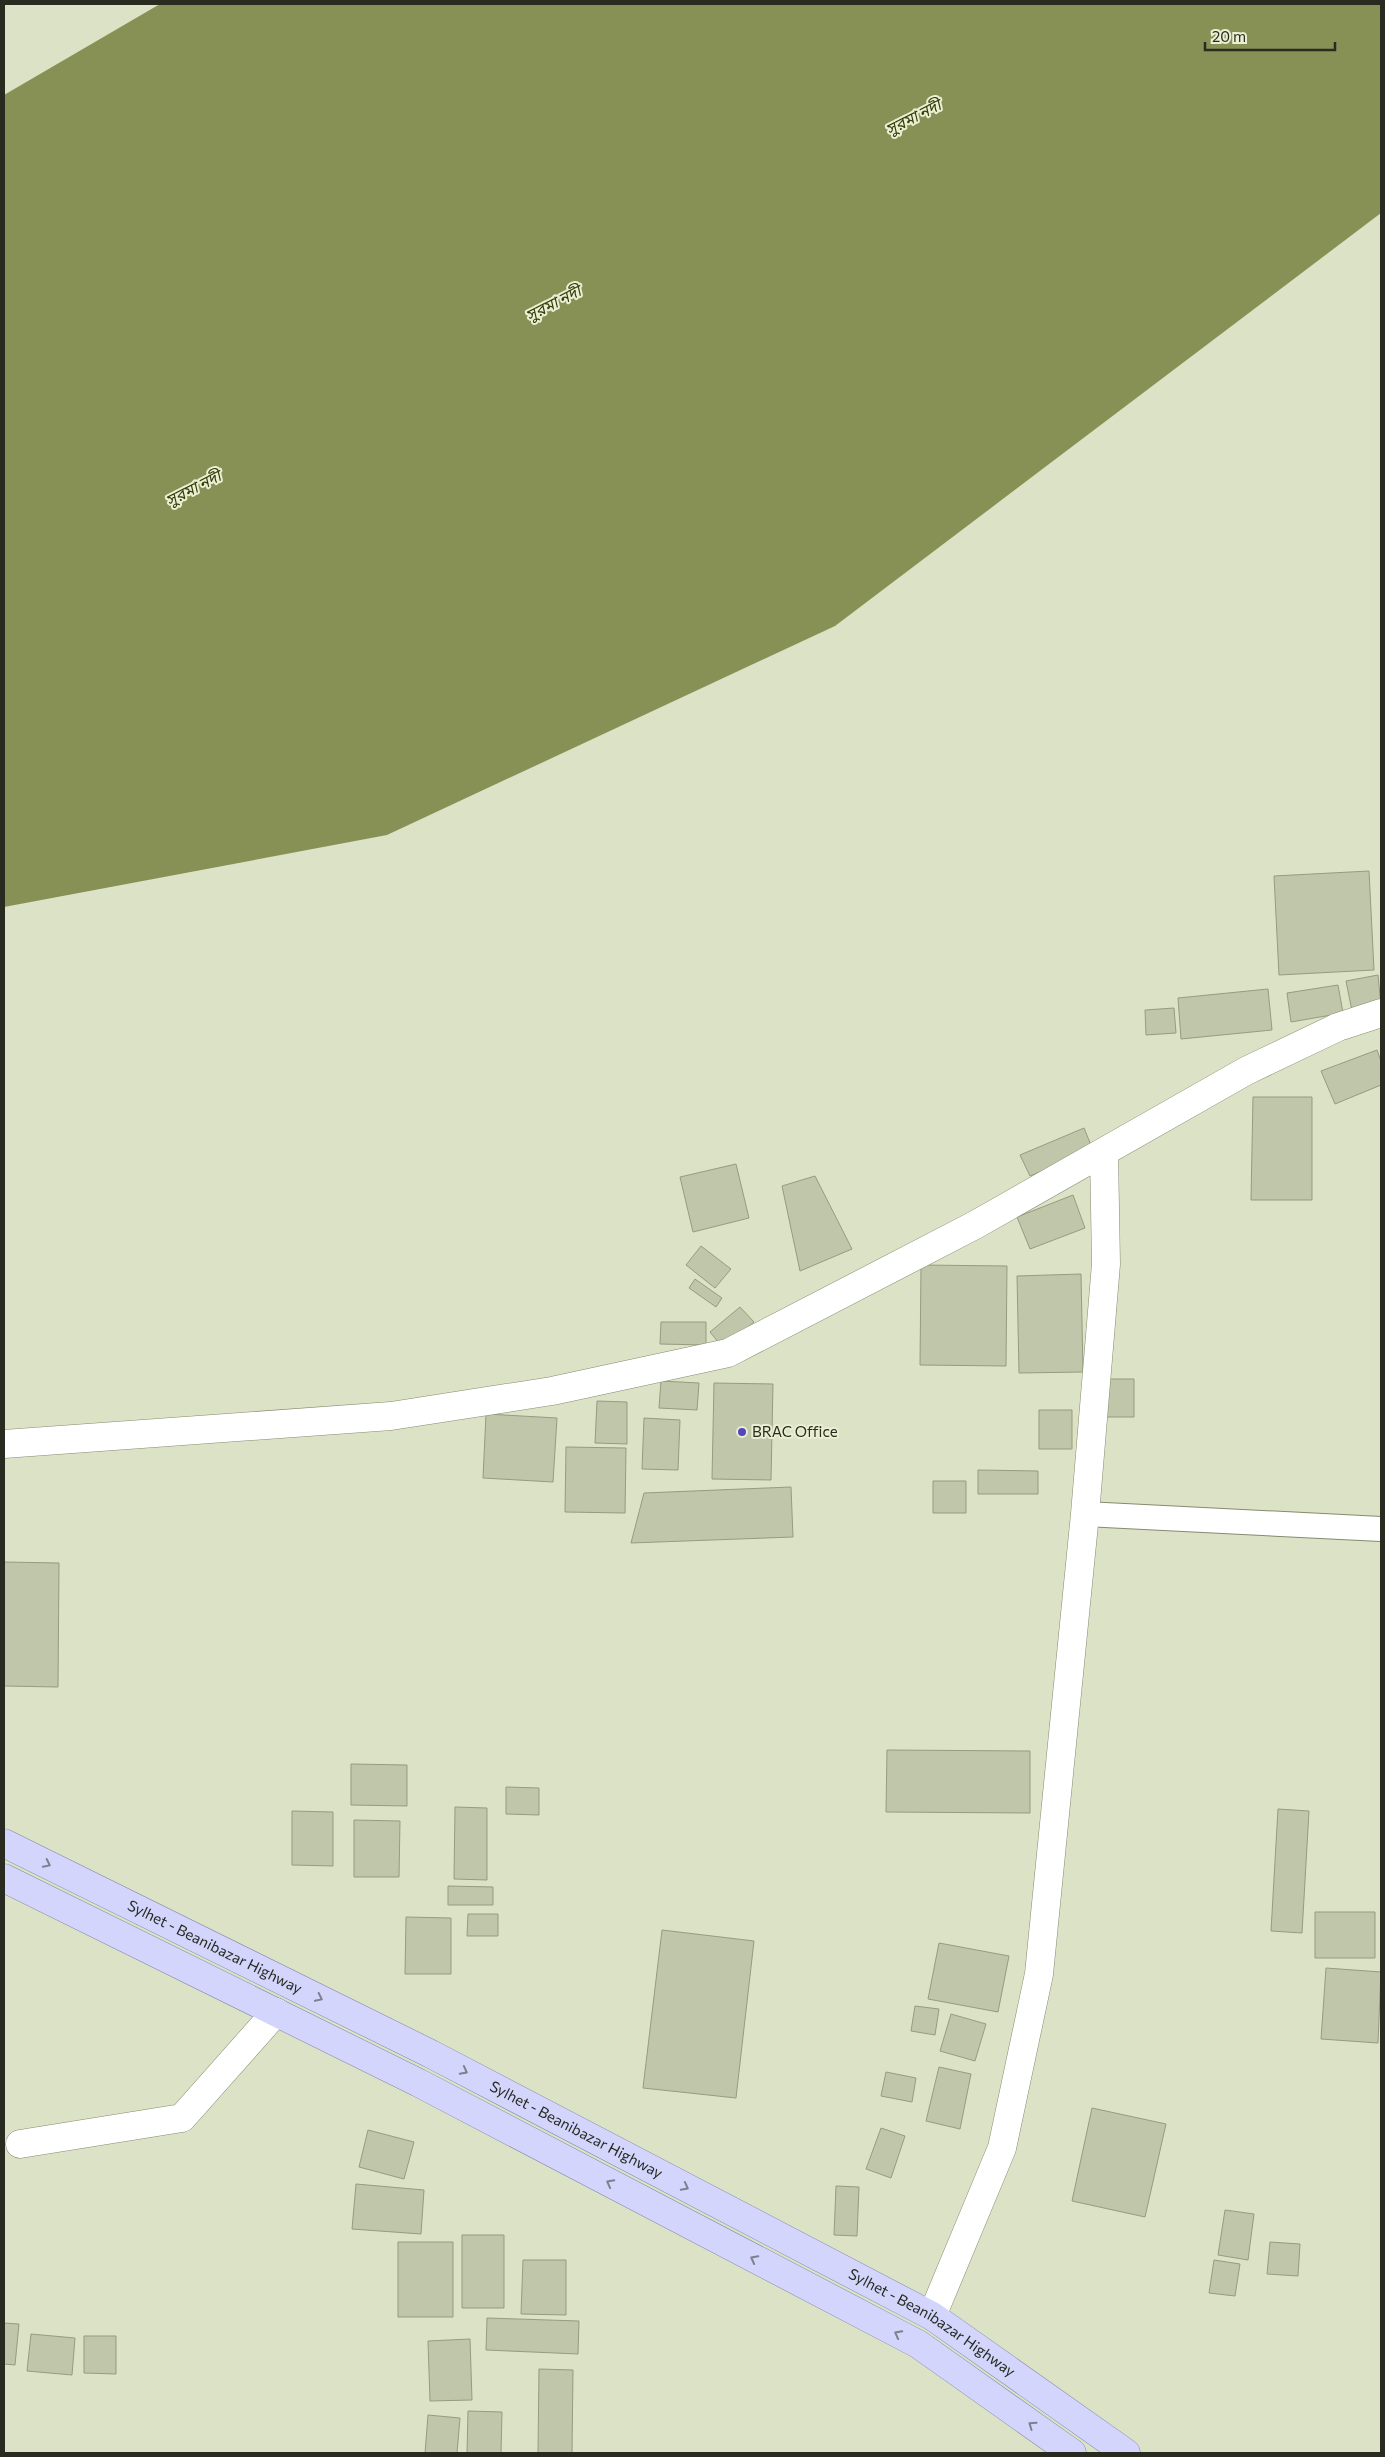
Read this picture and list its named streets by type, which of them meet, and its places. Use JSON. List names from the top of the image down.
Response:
{
  "streets": {
    "main road": ["Sylhet - Beanibazar Highway"]
  },
  "water": ["সুরমা নদী"],
  "places": ["BRAC Office"],
  "scale_bar": "20 m"
}
